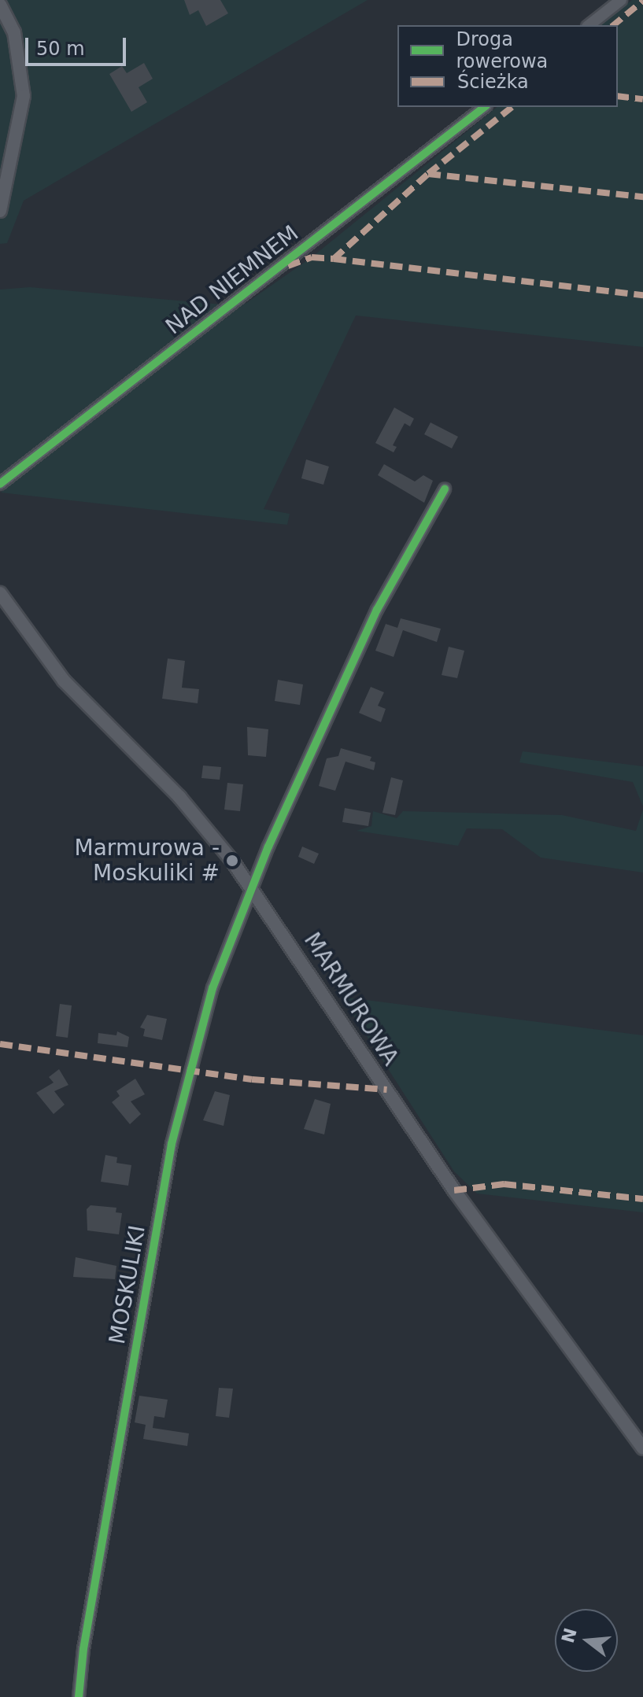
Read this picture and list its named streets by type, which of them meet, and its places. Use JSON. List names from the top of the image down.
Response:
{
  "streets": {
    "street": ["NAD NIEMNEM", "MARMUROWA", "MOSKULIKI"]
  },
  "crossings": [
    ["MARMUROWA", "MOSKULIKI"]
  ],
  "places": ["Marmurowa - Moskuliki #"],
  "legend": ["Droga rowerowa", "Ścieżka"],
  "scale_bar": "50 m",
  "north": "left"
}
